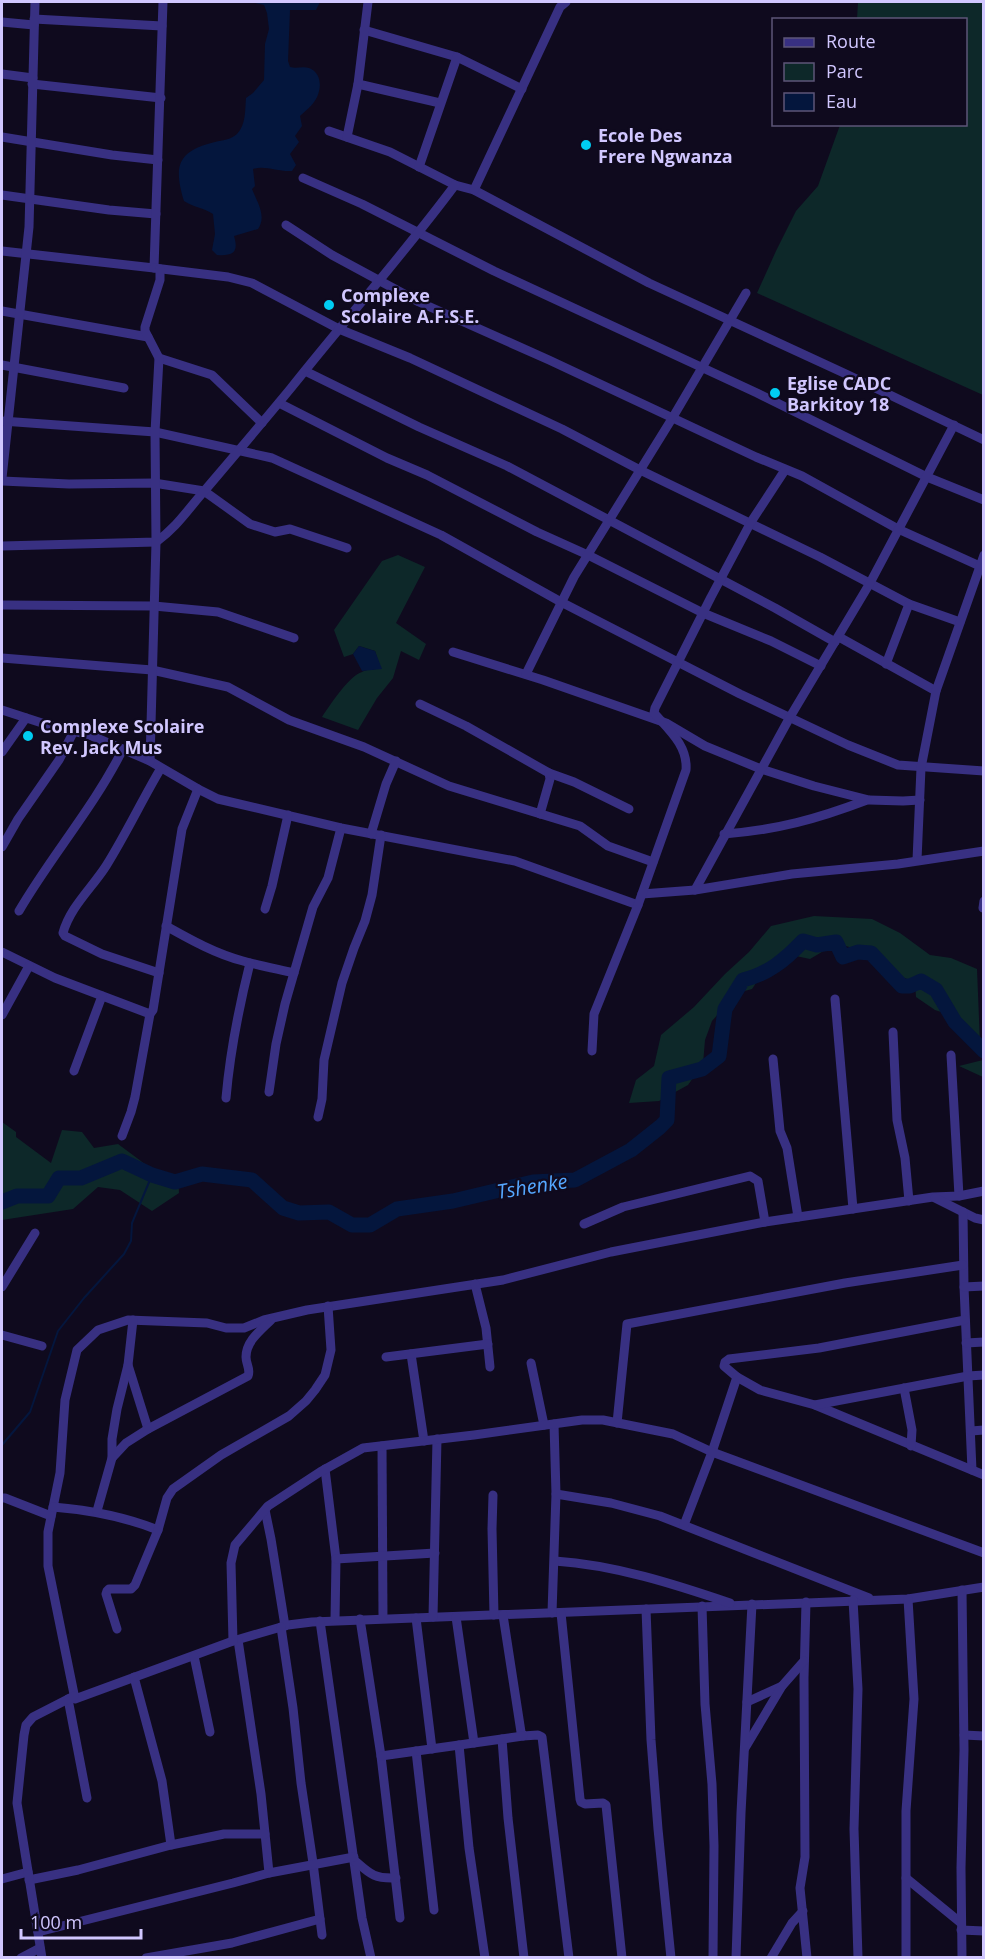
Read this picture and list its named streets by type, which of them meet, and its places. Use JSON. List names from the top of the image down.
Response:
{
  "water": ["Tshenke"],
  "places": [
    "Ecole Des Frere Ngwanza",
    "Complexe Scolaire A.F.S.E.",
    "Eglise CADC Barkitoy 18",
    "Complexe Scolaire Rev. Jack Mus"
  ],
  "legend": ["Route", "Parc", "Eau"],
  "scale_bar": "100 m"
}
